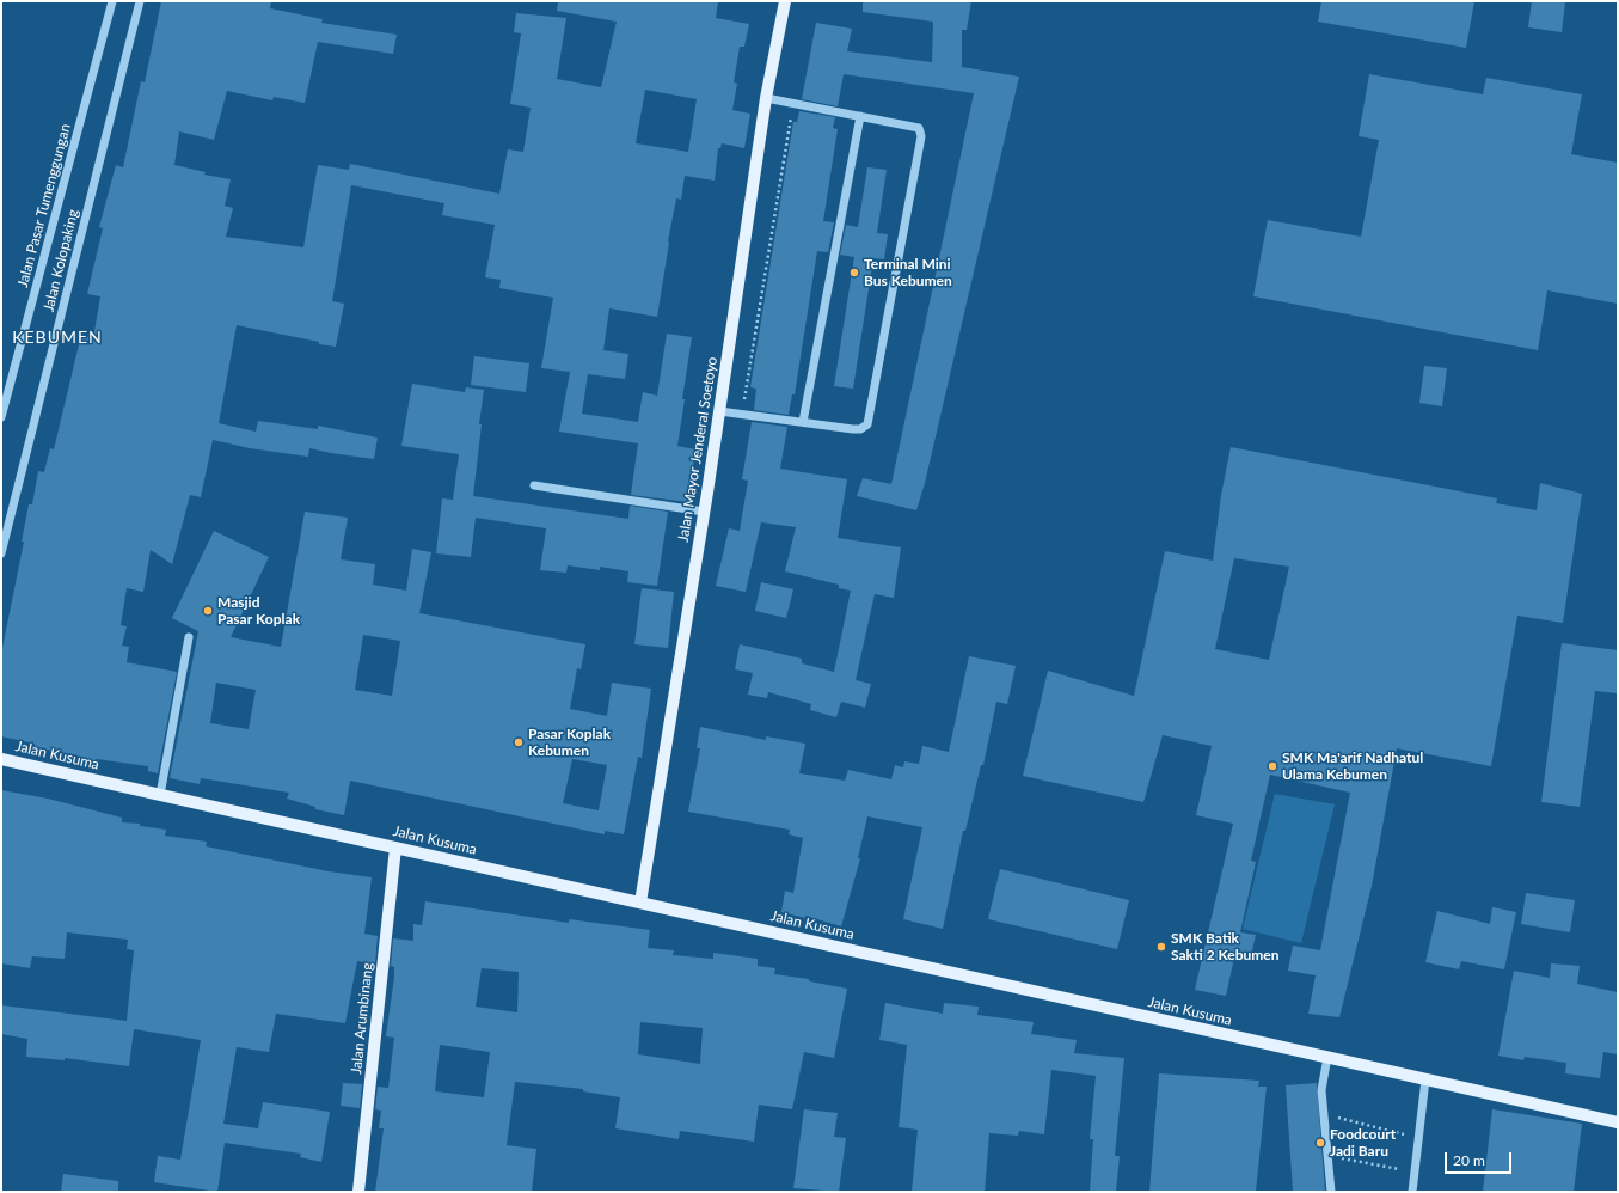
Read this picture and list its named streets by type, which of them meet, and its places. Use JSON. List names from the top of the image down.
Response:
{
  "streets": {
    "main road": ["Jalan Mayor Jenderal Soetoyo", "Jalan Kusuma", "Jalan Arumbinang"],
    "street": ["Jalan Pasar Tumenggungan", "Jalan Kolopaking"]
  },
  "crossings": [
    ["Jalan Mayor Jenderal Soetoyo", "Jalan Kusuma"],
    ["Jalan Kusuma", "Jalan Arumbinang"]
  ],
  "districts": ["KEBUMEN"],
  "places": [
    "Terminal Mini Bus Kebumen",
    "Masjid Pasar Koplak",
    "Pasar Koplak Kebumen",
    "SMK Ma'arif Nadhatul Ulama Kebumen",
    "SMK Batik Sakti 2 Kebumen",
    "Foodcourt Jadi Baru"
  ],
  "scale_bar": "20 m"
}
